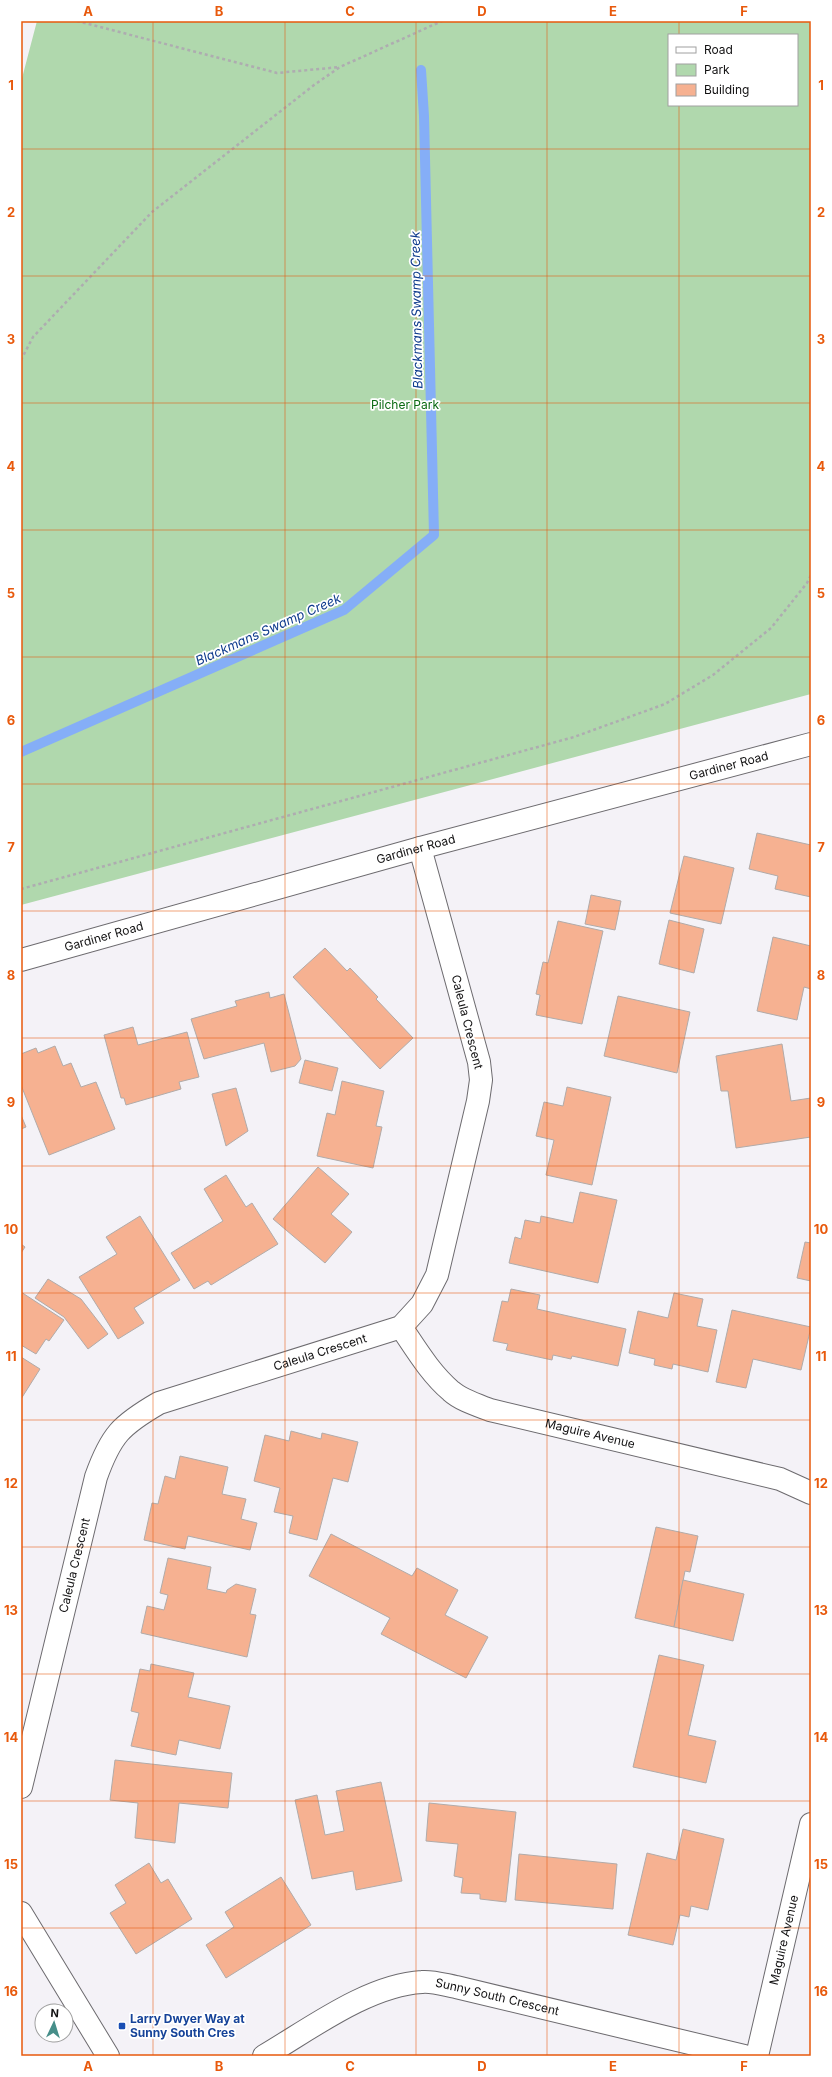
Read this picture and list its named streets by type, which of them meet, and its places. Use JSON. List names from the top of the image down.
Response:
{
  "streets": {
    "street": [
      "Gardiner Road",
      "Caleula Crescent",
      "Maguire Avenue",
      "Sunny South Crescent"
    ]
  },
  "crossings": [
    ["Gardiner Road", "Caleula Crescent"],
    ["Caleula Crescent", "Maguire Avenue"]
  ],
  "water": ["Blackmans Swamp Creek"],
  "parks": ["Pilcher Park"],
  "places": {
    "transit": ["Larry Dwyer Way at Sunny South Cres"]
  },
  "legend": ["Road", "Park", "Building"],
  "north": "top",
  "grid": {
    "columns": [
      "A",
      "B",
      "C",
      "D",
      "E",
      "F"
    ],
    "rows": [
      "1",
      "2",
      "3",
      "4",
      "5",
      "6",
      "7",
      "8",
      "9",
      "10",
      "11",
      "12",
      "13",
      "14",
      "15",
      "16"
    ]
  }
}
